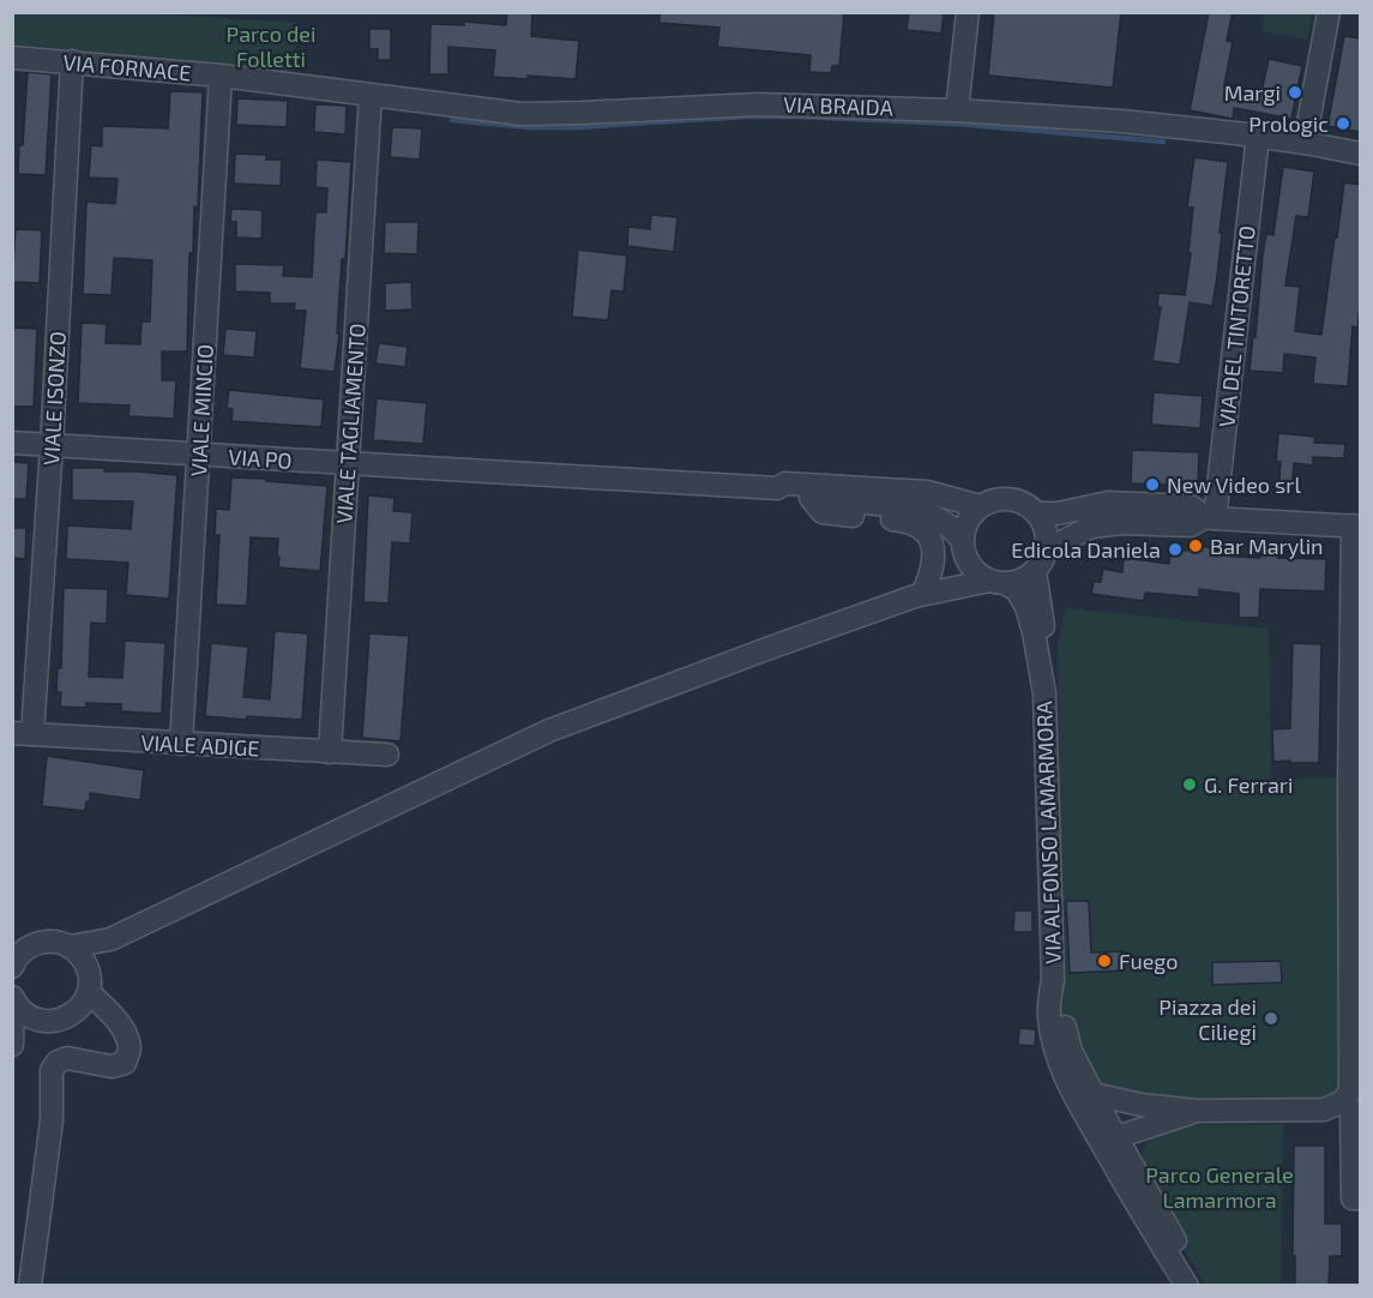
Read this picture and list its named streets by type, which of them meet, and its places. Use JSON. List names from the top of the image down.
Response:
{
  "streets": {
    "street": [
      "VIA FORNACE",
      "VIA BRAIDA",
      "VIA DEL TINTORETTO",
      "VIALE ISONZO",
      "VIALE MINCIO",
      "VIALE TAGLIAMENTO",
      "VIA PO",
      "VIALE ADIGE",
      "VIA ALFONSO LAMARMORA"
    ]
  },
  "crossings": [
    ["VIA FORNACE", "VIA BRAIDA"],
    ["VIA FORNACE", "VIALE ISONZO"],
    ["VIA FORNACE", "VIALE MINCIO"],
    ["VIA FORNACE", "VIALE TAGLIAMENTO"],
    ["VIA BRAIDA", "VIA DEL TINTORETTO"],
    ["VIA BRAIDA", "VIALE TAGLIAMENTO"],
    ["VIALE ISONZO", "VIA PO"],
    ["VIALE ISONZO", "VIALE ADIGE"],
    ["VIALE MINCIO", "VIA PO"],
    ["VIALE MINCIO", "VIALE ADIGE"],
    ["VIALE TAGLIAMENTO", "VIA PO"],
    ["VIALE TAGLIAMENTO", "VIALE ADIGE"]
  ],
  "parks": ["Parco dei Folletti", "Parco Generale Lamarmora"],
  "places": [
    "Margi",
    "Prologic",
    "New Video srl",
    "Bar Marylin",
    "Edicola Daniela",
    "G. Ferrari",
    "Fuego",
    "Piazza dei Ciliegi"
  ]
}
